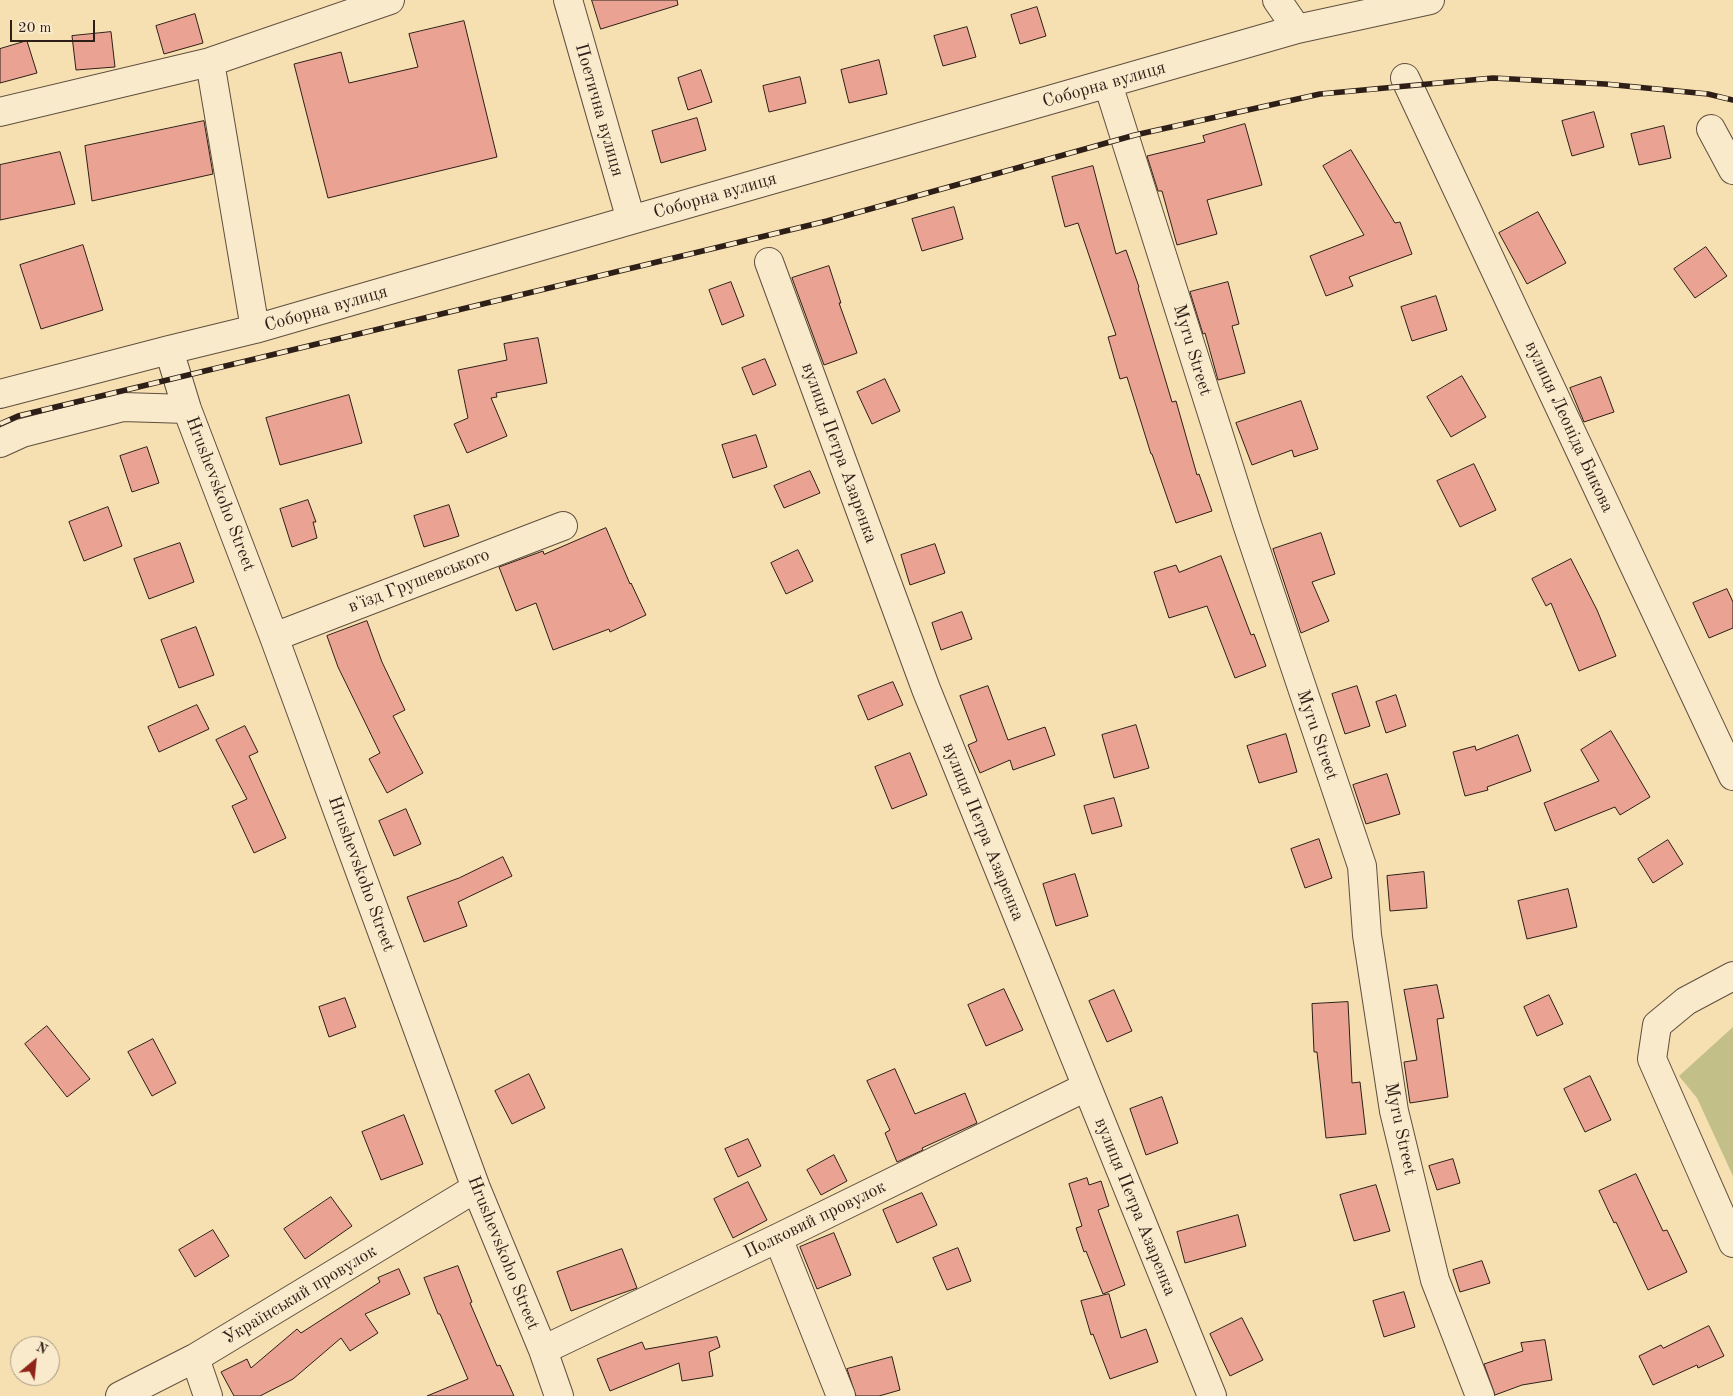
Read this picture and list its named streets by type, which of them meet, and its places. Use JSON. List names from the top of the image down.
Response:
{
  "streets": {
    "street": [
      "Соборна вулиця",
      "Поетична вулиця",
      "Myru Street",
      "вулиця Леоніда Бикова",
      "вулиця Петра Азаренка",
      "Hrushevskoho Street",
      "в'їзд Грушевського",
      "Полковий провулок",
      "Український провулок"
    ]
  },
  "crossings": [
    ["Соборна вулиця", "Поетична вулиця"],
    ["Соборна вулиця", "Myru Street"],
    ["Соборна вулиця", "Hrushevskoho Street"],
    ["вулиця Петра Азаренка", "Полковий провулок"],
    ["Hrushevskoho Street", "в'їзд Грушевського"],
    ["Hrushevskoho Street", "Полковий провулок"],
    ["Hrushevskoho Street", "Український провулок"]
  ],
  "scale_bar": "20 m",
  "north": "top right"
}
